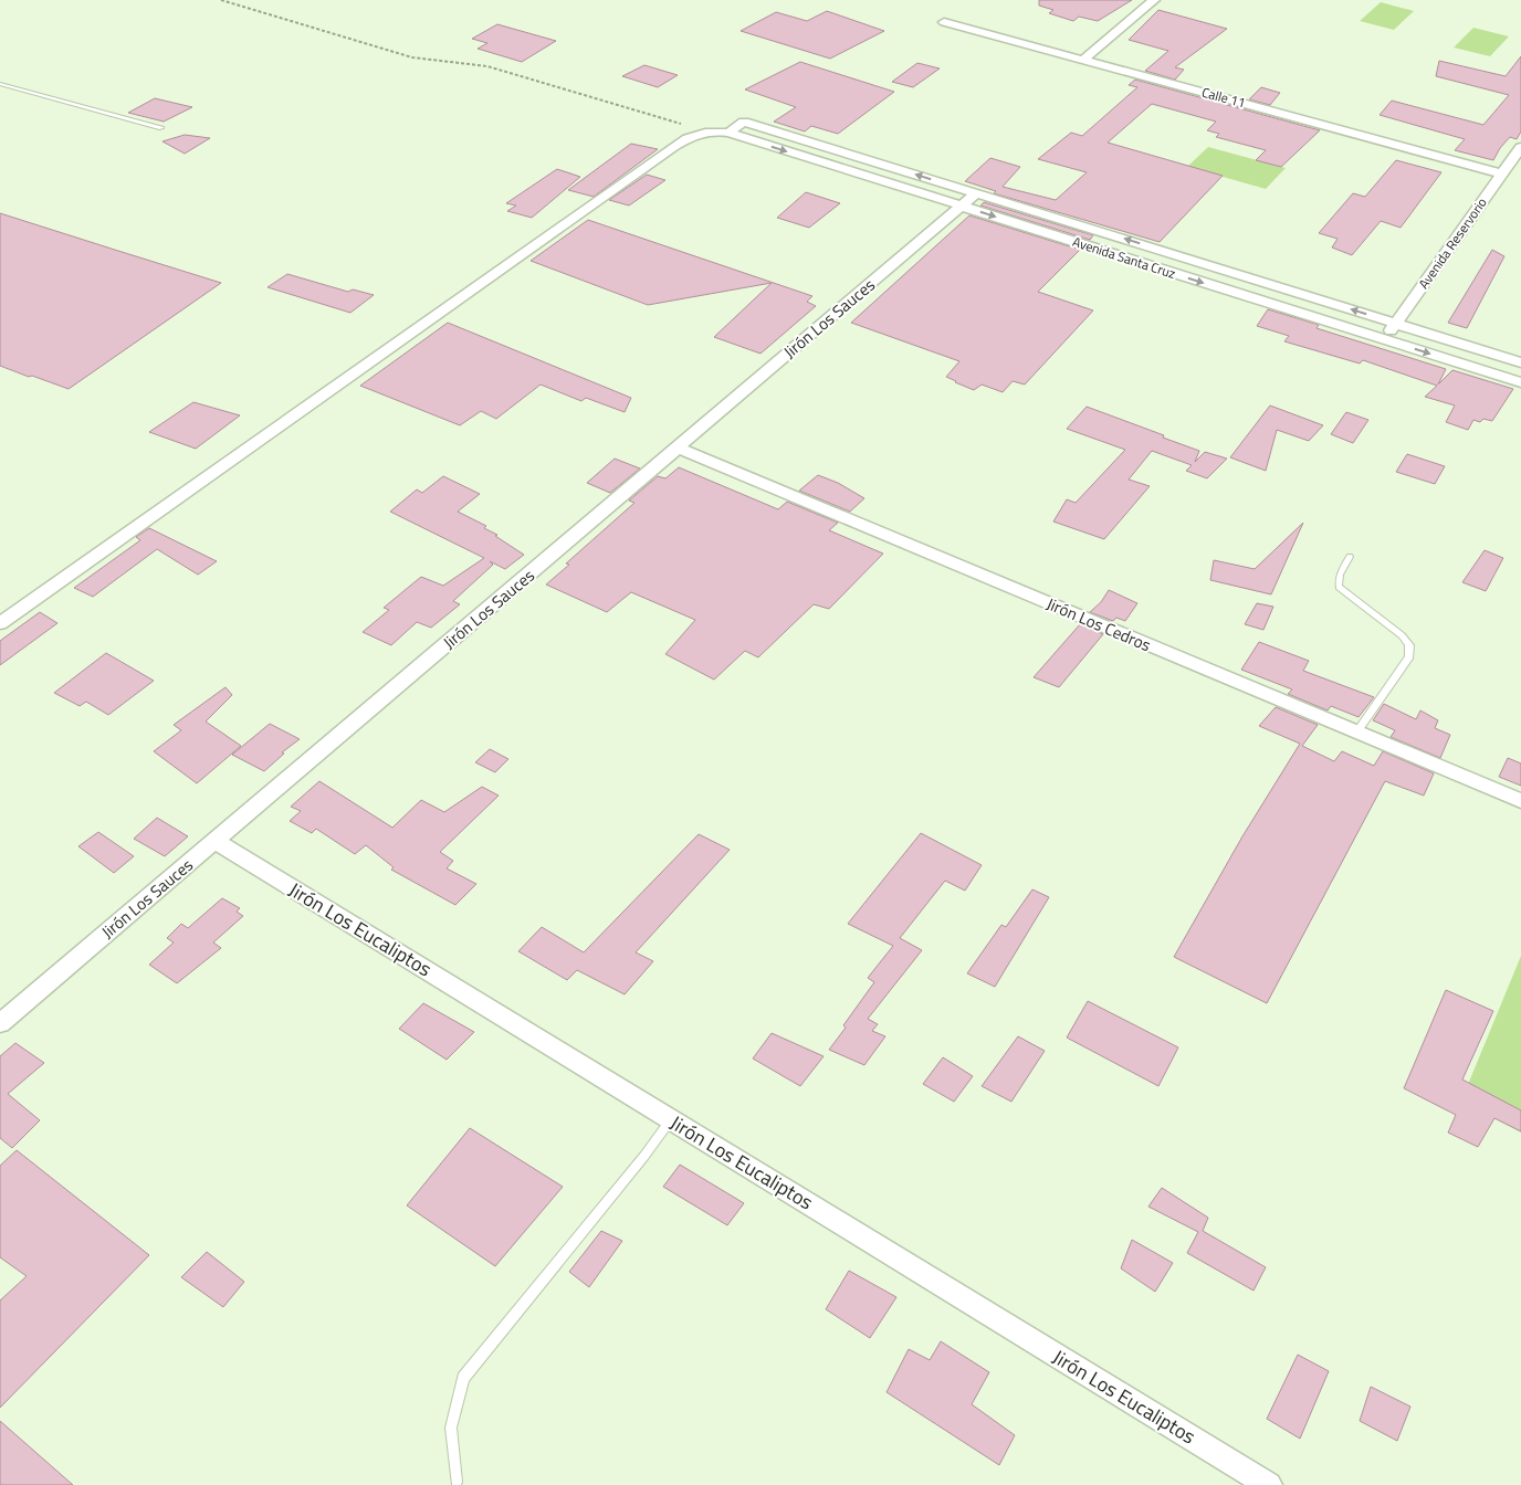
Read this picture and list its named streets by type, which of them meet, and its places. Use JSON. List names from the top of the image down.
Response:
{
  "streets": {
    "street": [
      "Calle 11",
      "Avenida Reservorio",
      "Avenida Santa Cruz",
      "Jirón Los Sauces",
      "Jirón Los Cedros",
      "Jirón Los Eucaliptos"
    ]
  },
  "crossings": [
    ["Calle 11", "Avenida Reservorio"],
    ["Avenida Reservorio", "Avenida Santa Cruz"],
    ["Avenida Santa Cruz", "Jirón Los Sauces"],
    ["Jirón Los Sauces", "Jirón Los Cedros"],
    ["Jirón Los Sauces", "Jirón Los Eucaliptos"]
  ]
}
